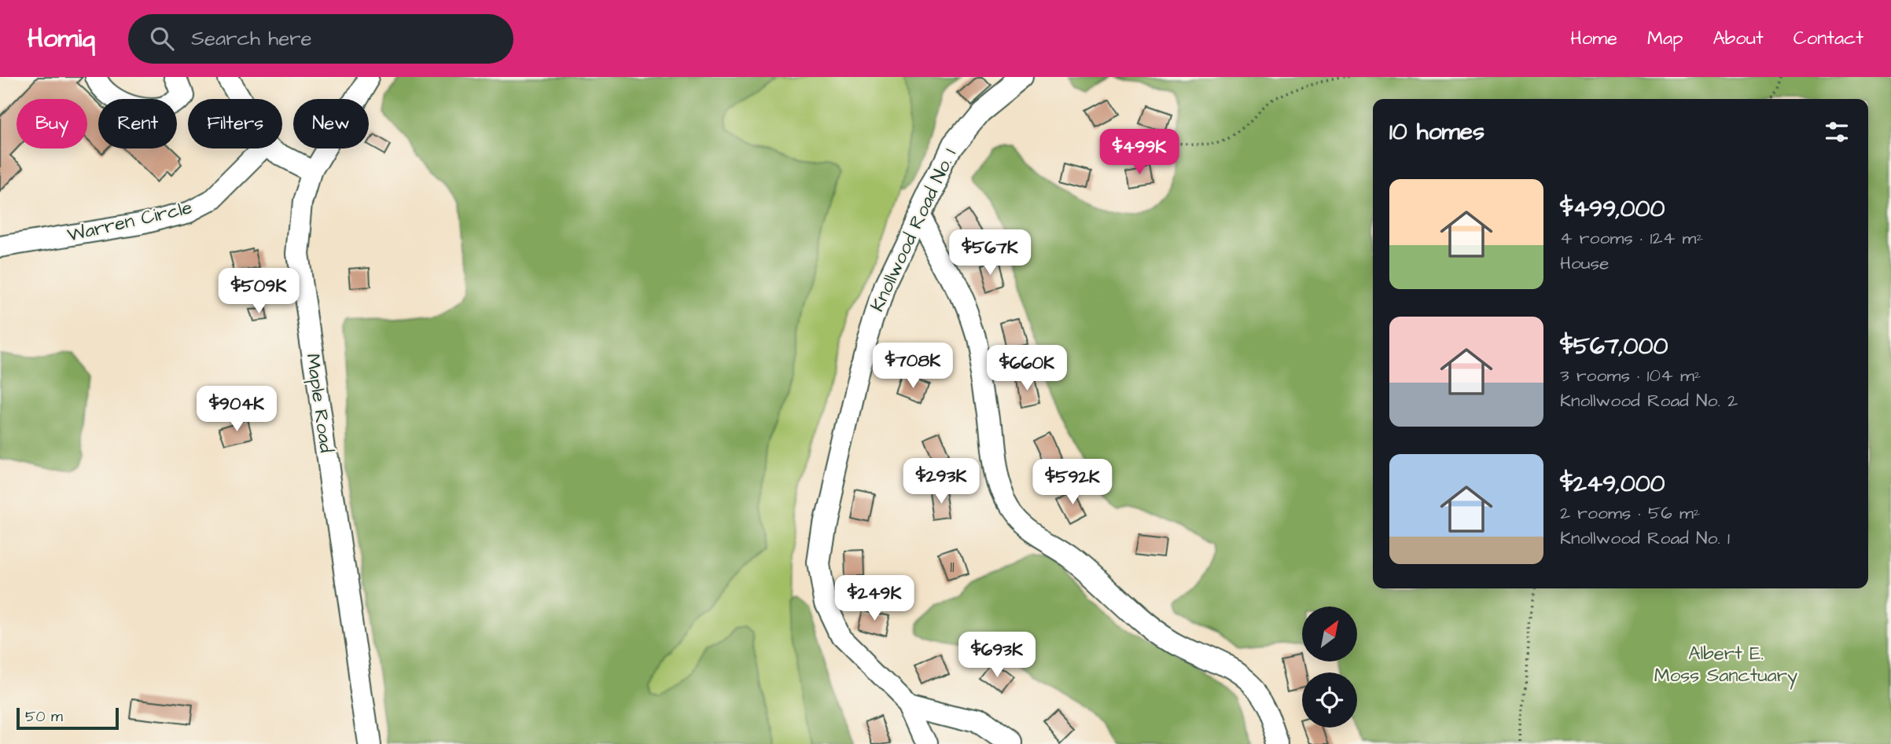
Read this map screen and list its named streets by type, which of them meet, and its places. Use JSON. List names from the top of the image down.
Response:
{
  "streets": {
    "street": ["Warren Circle", "Knollwood Road No. 1", "Maple Road"]
  },
  "parks": ["Albert E. Moss Sanctuary"],
  "house_numbers": ["11"],
  "scale_bar": "50 m",
  "north": "top right",
  "page": {
    "header": "Homiq",
    "search": "Search here",
    "nav": [
      "Home",
      "Map",
      "About",
      "Contact"
    ],
    "chip": [
      "Buy",
      "Rent",
      "Filters",
      "New"
    ],
    "heading": "10 homes",
    "price": [
      "$499K",
      "$567K",
      "$509K",
      "$708K",
      "$660K",
      "$904K",
      "$293K",
      "$592K",
      "$249K",
      "$693K"
    ],
    "list": [
      {
        "name": "$499,000",
        "note": "4 rooms · 124 m² · House"
      },
      {
        "name": "$567,000",
        "note": "3 rooms · 104 m² · Knollwood Road No. 2"
      },
      {
        "name": "$249,000",
        "note": "2 rooms · 56 m² · Knollwood Road No. 1"
      }
    ],
    "scale": "50 m"
  }
}
